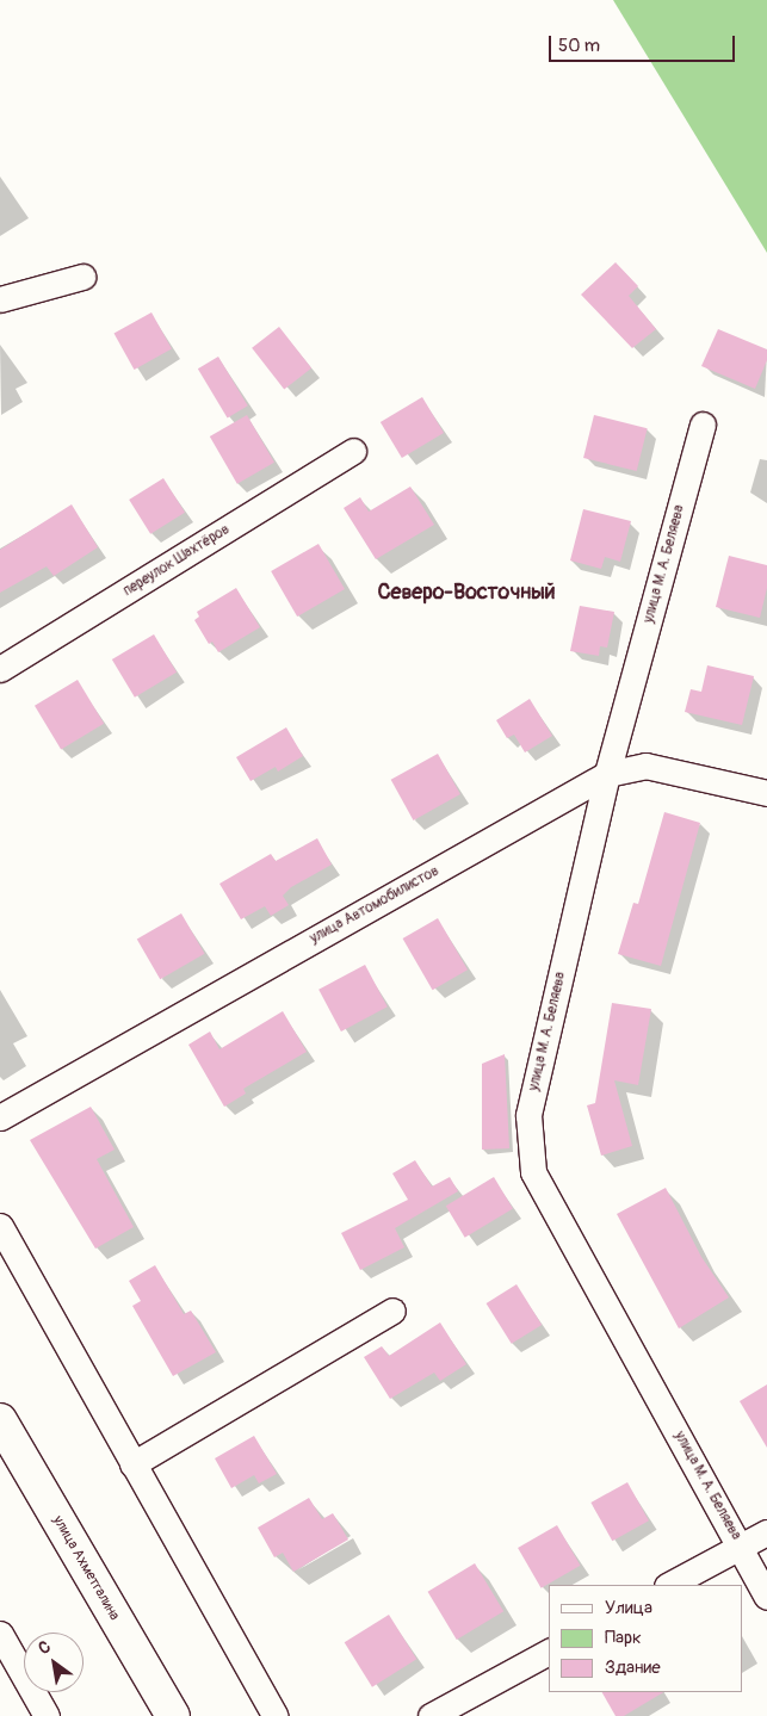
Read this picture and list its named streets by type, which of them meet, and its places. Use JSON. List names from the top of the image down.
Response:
{
  "streets": {
    "main road": ["улица Ахметгалина"],
    "street": ["переулок Шахтёров", "улица М. А. Беляева", "улица Автомобилистов"]
  },
  "crossings": [
    ["улица М. А. Беляева", "улица Автомобилистов"]
  ],
  "districts": ["Северо-Восточный"],
  "legend": ["Улица", "Парк", "Здание"],
  "scale_bar": "50 m",
  "north": "top left"
}
